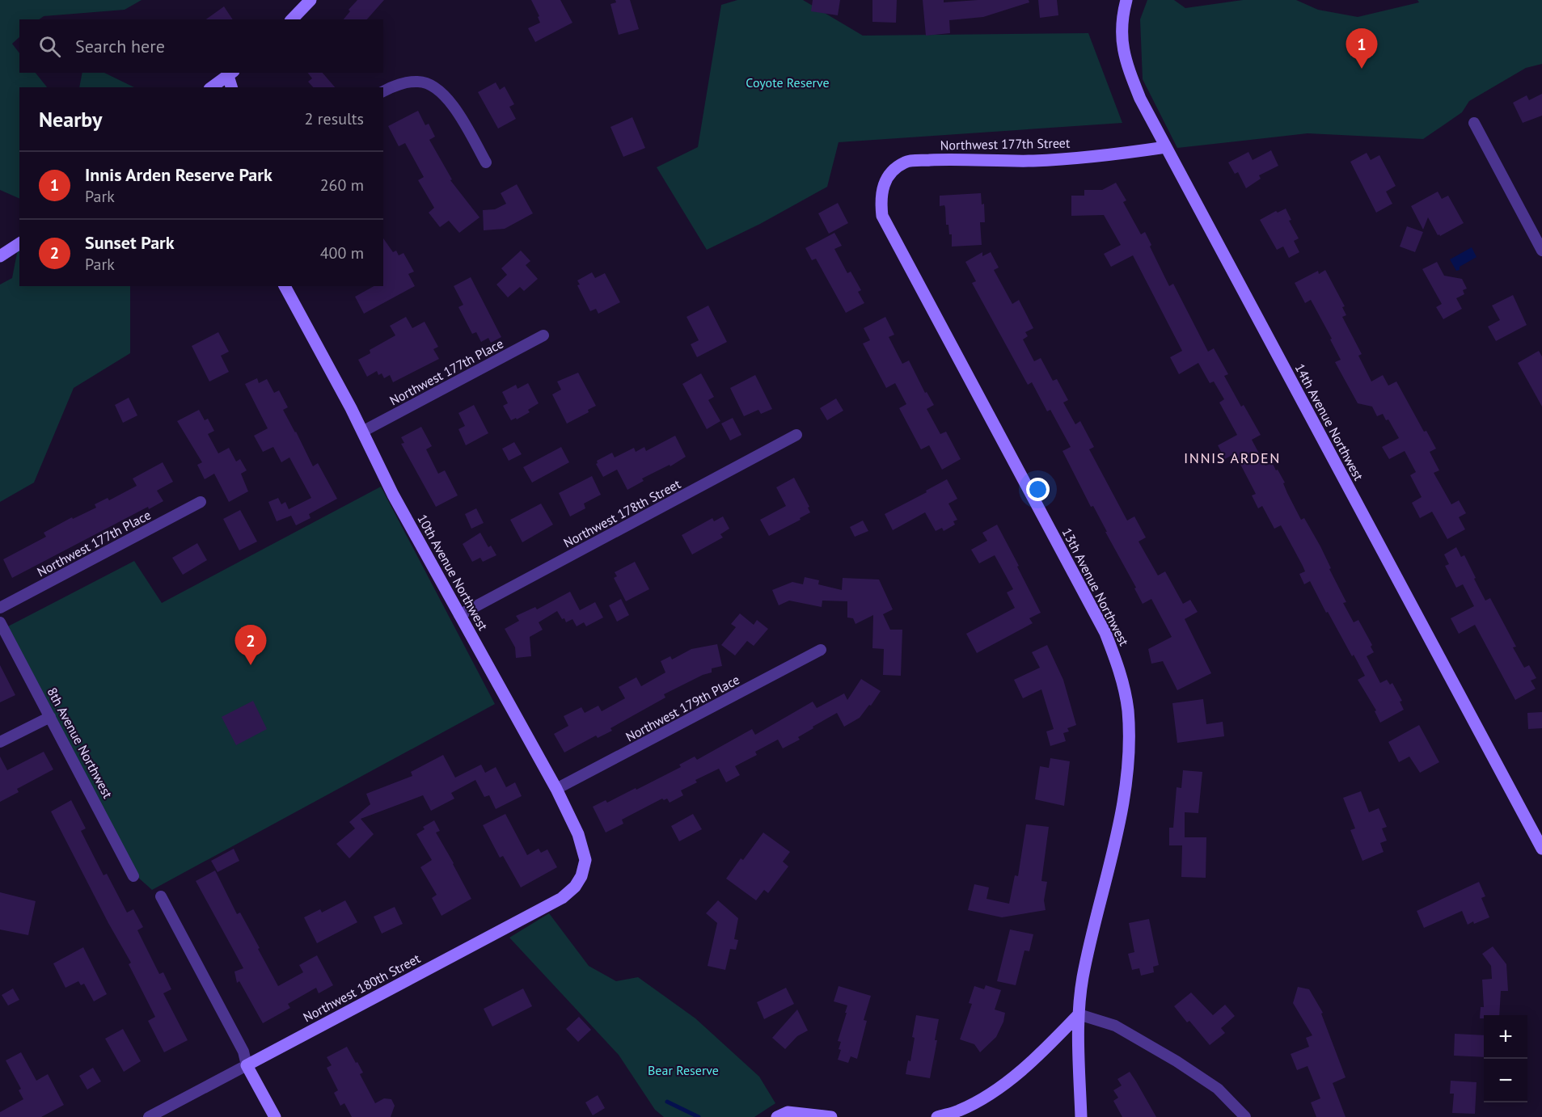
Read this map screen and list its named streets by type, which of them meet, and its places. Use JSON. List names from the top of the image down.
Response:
{
  "streets": {
    "street": [
      "Northwest 177th Street",
      "Northwest 177th Place",
      "14th Avenue Northwest",
      "Northwest 178th Street",
      "10th Avenue Northwest",
      "13th Avenue Northwest",
      "Northwest 179th Place",
      "8th Avenue Northwest",
      "Northwest 180th Street"
    ]
  },
  "crossings": [
    ["Northwest 177th Street", "14th Avenue Northwest"],
    ["Northwest 177th Street", "13th Avenue Northwest"],
    ["Northwest 177th Place", "10th Avenue Northwest"],
    ["Northwest 178th Street", "10th Avenue Northwest"],
    ["10th Avenue Northwest", "Northwest 179th Place"],
    ["10th Avenue Northwest", "Northwest 180th Street"]
  ],
  "districts": ["INNIS ARDEN"],
  "parks": ["Coyote Reserve", "Bear Reserve"],
  "page": {
    "search": "Search here",
    "pins": ["1", "2"],
    "heading": ["Nearby", "2 results"],
    "list": [
      {
        "mark": "1",
        "name": "Innis Arden Reserve Park",
        "note": "Park",
        "value": "260 m"
      },
      {
        "mark": "2",
        "name": "Sunset Park",
        "note": "Park",
        "value": "400 m"
      }
    ],
    "map_buttons": ["+", "−"]
  }
}
